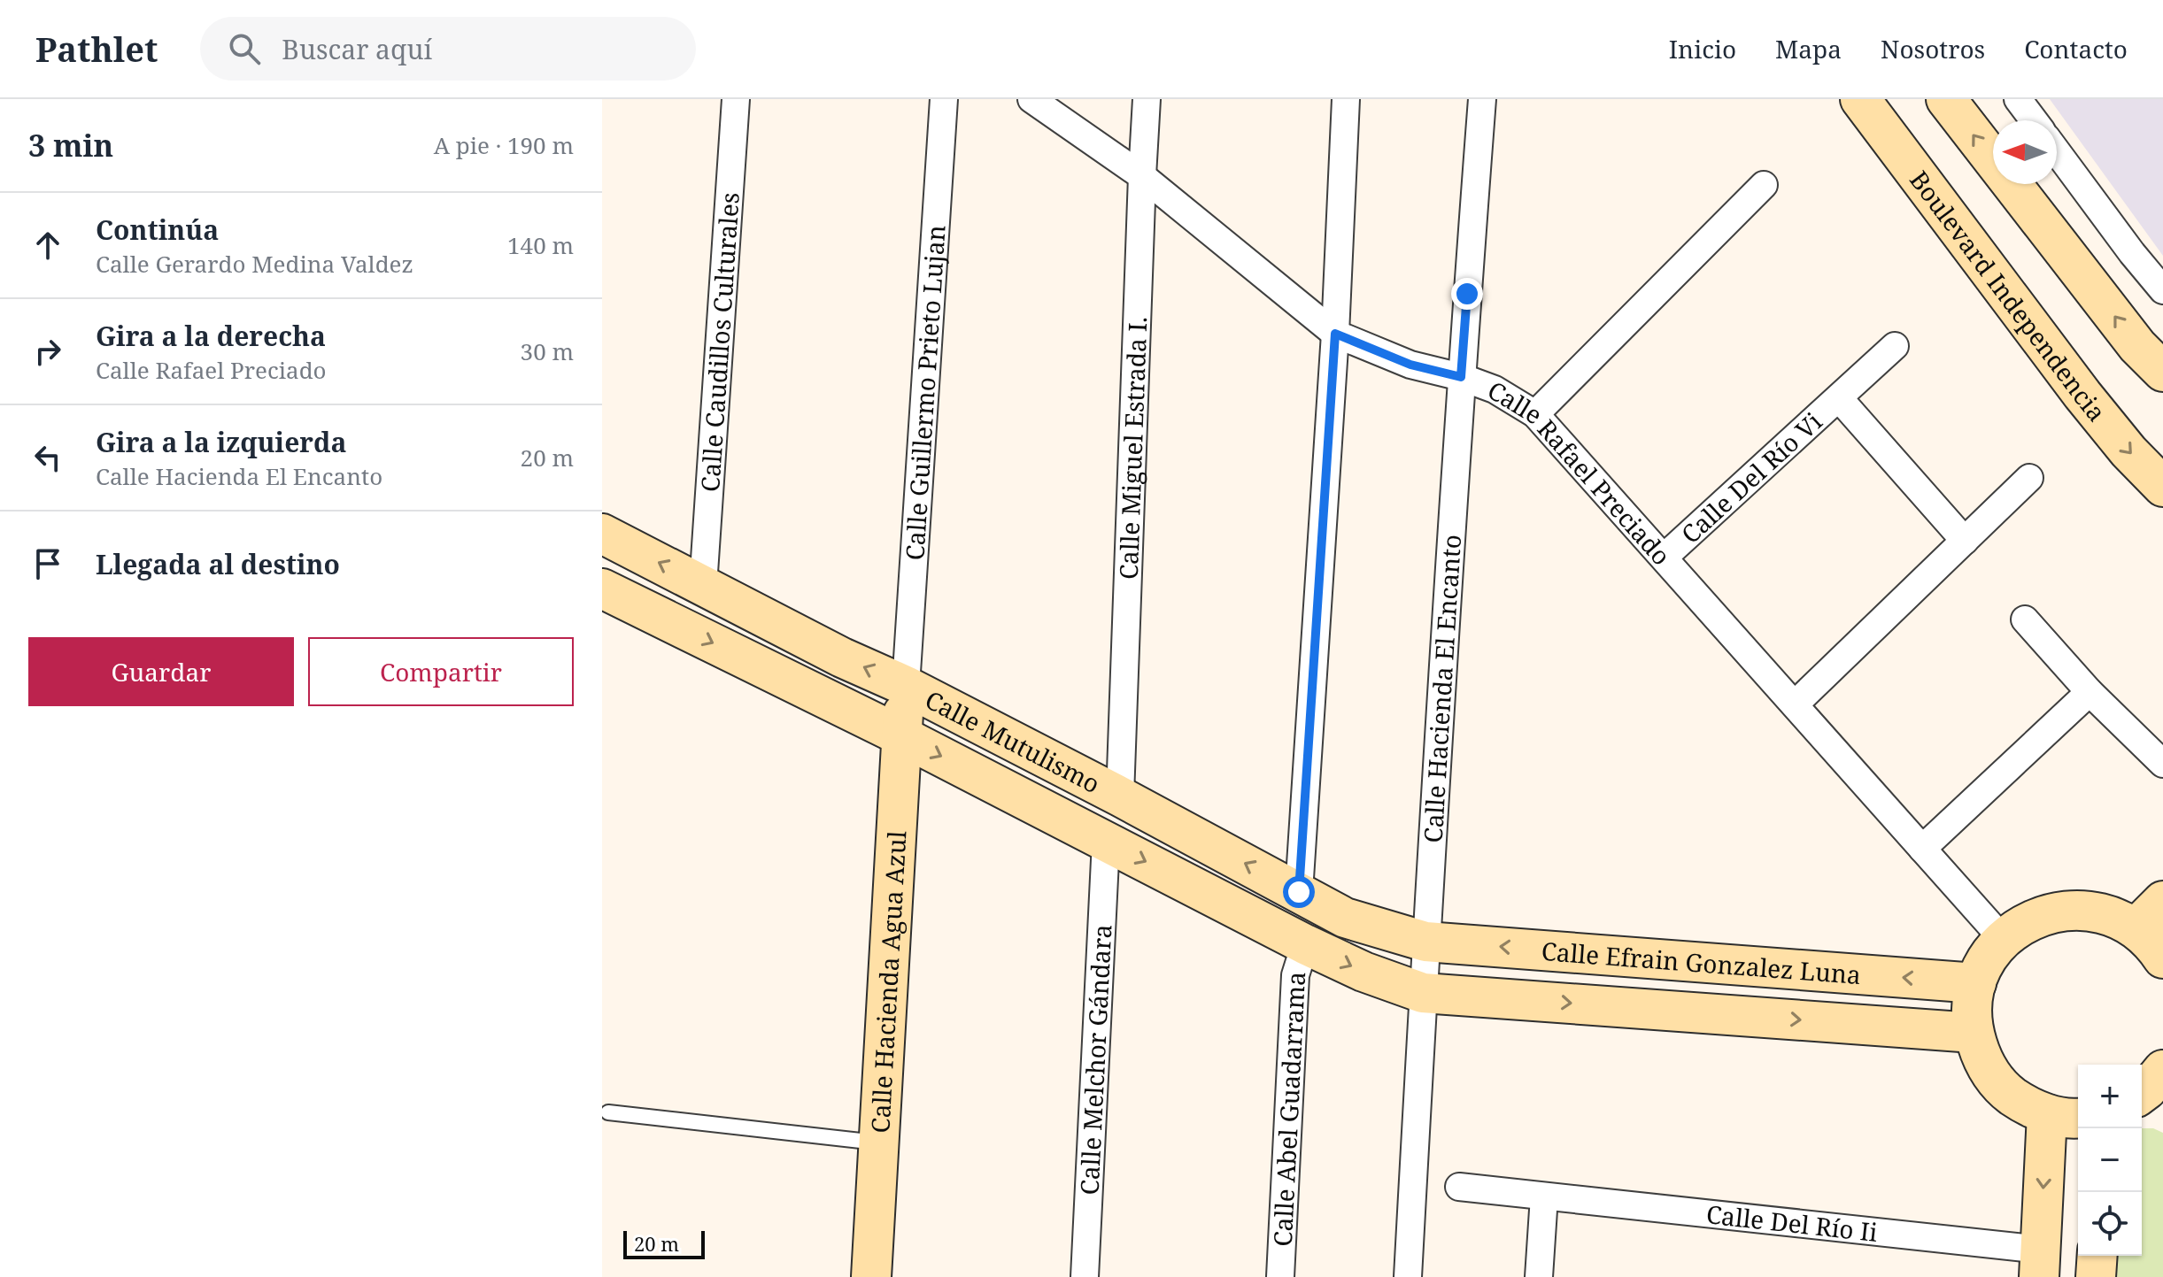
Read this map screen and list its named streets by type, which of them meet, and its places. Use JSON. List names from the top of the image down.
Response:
{
  "streets": {
    "street": [
      "Boulevard Independencia",
      "Calle Caudillos Culturales",
      "Calle Guillermo Prieto Lujan",
      "Calle Miguel Estrada I.",
      "Calle Rafael Preciado",
      "Calle Del Río Vi",
      "Calle Hacienda El Encanto",
      "Calle Mutulismo",
      "Calle Efrain Gonzalez Luna",
      "Calle Hacienda Agua Azul",
      "Calle Melchor Gándara",
      "Calle Abel Guadarrama",
      "Calle Del Río Ii"
    ]
  },
  "crossings": [
    ["Calle Caudillos Culturales", "Calle Mutulismo"],
    ["Calle Guillermo Prieto Lujan", "Calle Mutulismo"],
    ["Calle Guillermo Prieto Lujan", "Calle Hacienda Agua Azul"],
    ["Calle Miguel Estrada I.", "Calle Rafael Preciado"],
    ["Calle Miguel Estrada I.", "Calle Mutulismo"],
    ["Calle Rafael Preciado", "Calle Del Río Vi"],
    ["Calle Rafael Preciado", "Calle Hacienda El Encanto"],
    ["Calle Hacienda El Encanto", "Calle Mutulismo"],
    ["Calle Hacienda El Encanto", "Calle Efrain Gonzalez Luna"],
    ["Calle Mutulismo", "Calle Efrain Gonzalez Luna"],
    ["Calle Mutulismo", "Calle Hacienda Agua Azul"],
    ["Calle Mutulismo", "Calle Melchor Gándara"],
    ["Calle Mutulismo", "Calle Abel Guadarrama"]
  ],
  "scale_bar": "20 m",
  "north": "left",
  "page": {
    "header": "Pathlet",
    "search": "Buscar aquí",
    "nav": [
      "Inicio",
      "Mapa",
      "Nosotros",
      "Contacto"
    ],
    "heading": ["3 min", "A pie · 190 m"],
    "list": [
      ["Continúa", "Calle Gerardo Medina Valdez", "140 m"],
      ["Gira a la derecha", "Calle Rafael Preciado", "30 m"],
      ["Gira a la izquierda", "Calle Hacienda El Encanto", "20 m"],
      "Llegada al destino"
    ],
    "buttons": ["Guardar", "Compartir"],
    "map_buttons": ["+", "−"],
    "scale": "20 m"
  }
}
